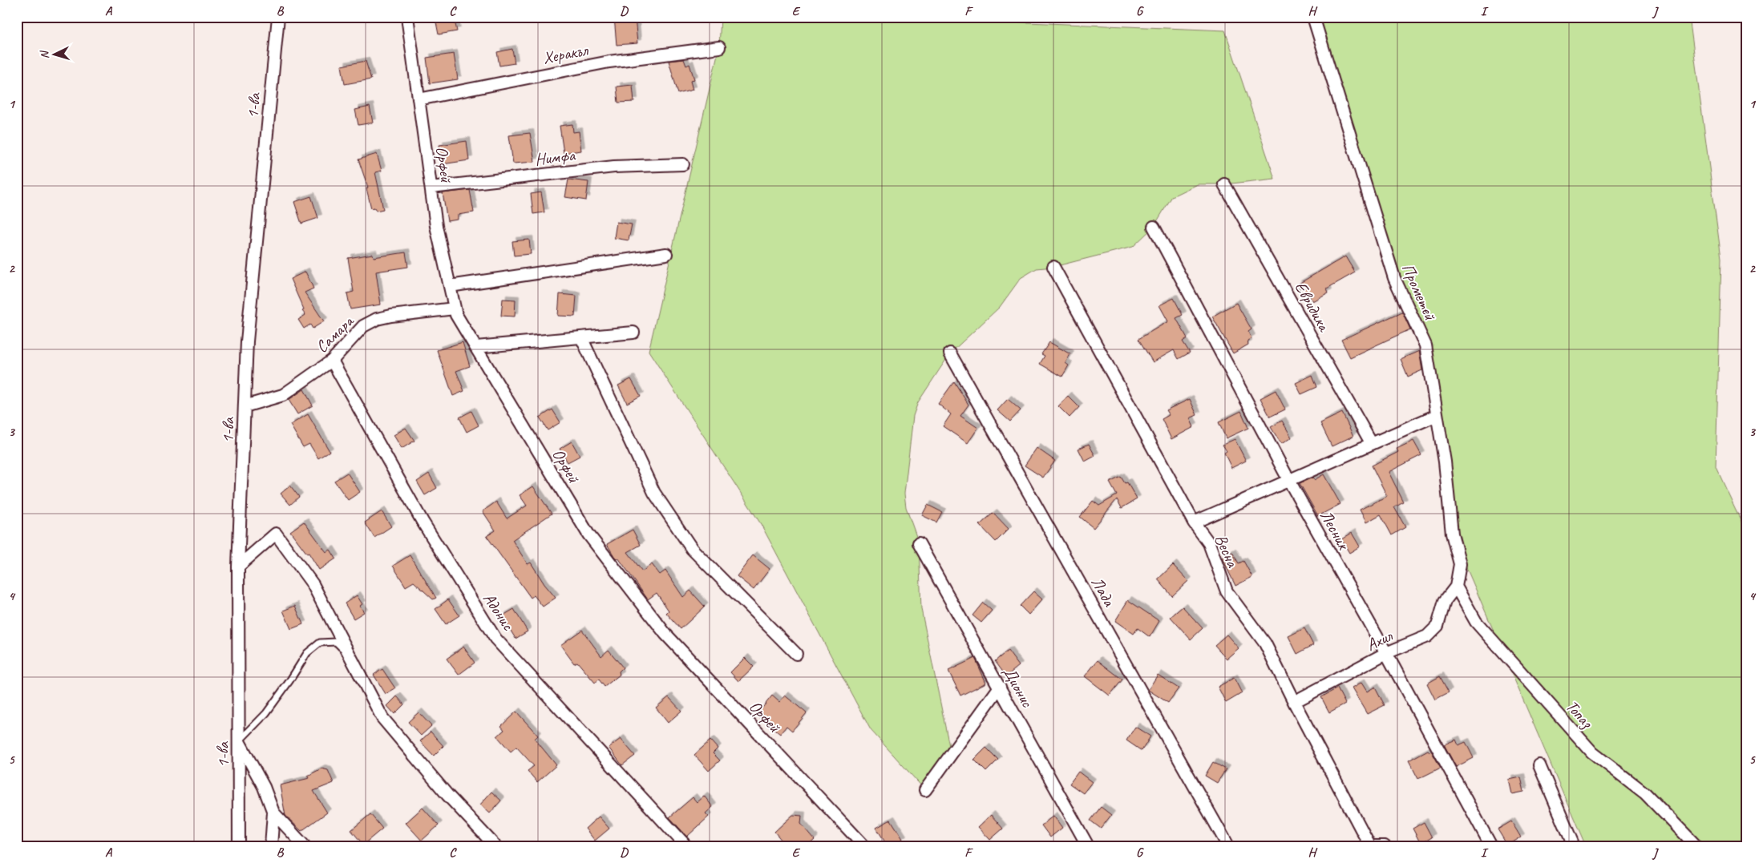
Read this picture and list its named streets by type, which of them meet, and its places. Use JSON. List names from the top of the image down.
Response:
{
  "streets": {
    "street": [
      "Херакъл",
      "1-ва",
      "Нимфа",
      "Орфей",
      "Прометей",
      "Евридика",
      "Самара",
      "Лесник",
      "Весна",
      "Лада",
      "Адонис",
      "Ахил",
      "Дионис",
      "Топаз"
    ]
  },
  "crossings": [
    ["Херакъл", "Орфей"],
    ["1-ва", "Самара"],
    ["Нимфа", "Орфей"],
    ["Орфей", "Самара"],
    ["Прометей", "Ахил"],
    ["Прометей", "Топаз"],
    ["Самара", "Адонис"],
    ["Лесник", "Ахил"],
    ["Весна", "Ахил"],
    ["Ахил", "Топаз"]
  ],
  "north": "left",
  "grid": {
    "columns": [
      "A",
      "B",
      "C",
      "D",
      "E",
      "F",
      "G",
      "H",
      "I",
      "J"
    ],
    "rows": [
      "1",
      "2",
      "3",
      "4",
      "5"
    ]
  }
}
